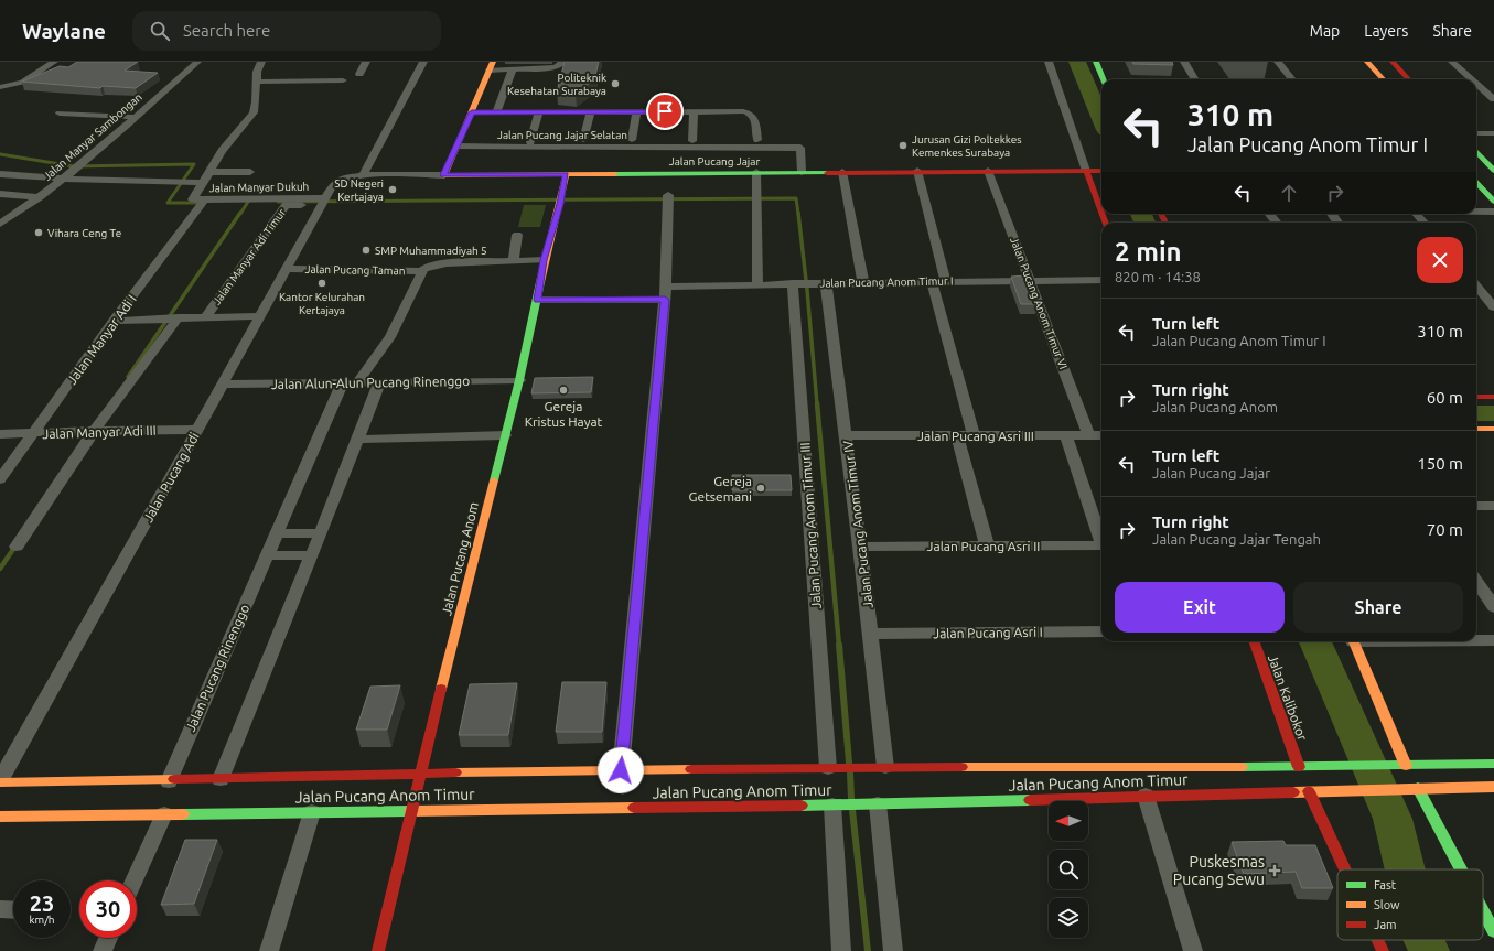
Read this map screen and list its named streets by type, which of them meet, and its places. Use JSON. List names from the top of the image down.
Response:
{
  "streets": {
    "street": [
      "Jalan Pucang Jajar Selatan",
      "Jalan Manyar Sambongan",
      "Jalan Pucang Jajar",
      "Jalan Manyar Dukuh",
      "Jalan Manyar Adi Timur",
      "Jalan Pucang Taman",
      "Jalan Pucang Anom Timur I",
      "Jalan Pucang Anom Timur VI",
      "Jalan Manyar Adi I",
      "Jalan Alun-Alun Pucang Rinenggo",
      "Jalan Manyar Adi III",
      "Jalan Pucang Asri III",
      "Jalan Pucang Adi",
      "Jalan Pucang Anom Timur IV",
      "Jalan Pucang Anom Timur III",
      "Jalan Pucang Asri II",
      "Jalan Pucang Anom",
      "Jalan Pucang Asri I",
      "Jalan Pucang Rinenggo",
      "Jalan Kalibokor",
      "Jalan Pucang Anom Timur"
    ]
  },
  "crossings": [
    ["Jalan Pucang Jajar Selatan", "Jalan Pucang Jajar"],
    ["Jalan Pucang Jajar", "Jalan Pucang Anom Timur VI"],
    ["Jalan Pucang Jajar", "Jalan Pucang Adi"],
    ["Jalan Pucang Jajar", "Jalan Pucang Anom"],
    ["Jalan Manyar Dukuh", "Jalan Manyar Adi Timur"],
    ["Jalan Manyar Dukuh", "Jalan Manyar Adi I"],
    ["Jalan Manyar Dukuh", "Jalan Pucang Adi"],
    ["Jalan Manyar Adi Timur", "Jalan Pucang Adi"],
    ["Jalan Pucang Taman", "Jalan Alun-Alun Pucang Rinenggo"],
    ["Jalan Pucang Taman", "Jalan Pucang Adi"],
    ["Jalan Pucang Taman", "Jalan Pucang Anom"],
    ["Jalan Pucang Anom Timur I", "Jalan Pucang Anom Timur VI"],
    ["Jalan Pucang Anom Timur I", "Jalan Pucang Anom Timur IV"],
    ["Jalan Pucang Anom Timur I", "Jalan Pucang Anom Timur III"],
    ["Jalan Pucang Anom Timur I", "Jalan Pucang Anom"],
    ["Jalan Pucang Anom Timur VI", "Jalan Pucang Asri III"],
    ["Jalan Manyar Adi I", "Jalan Manyar Adi III"],
    ["Jalan Alun-Alun Pucang Rinenggo", "Jalan Pucang Adi"],
    ["Jalan Alun-Alun Pucang Rinenggo", "Jalan Pucang Anom"],
    ["Jalan Alun-Alun Pucang Rinenggo", "Jalan Pucang Rinenggo"],
    ["Jalan Manyar Adi III", "Jalan Pucang Adi"],
    ["Jalan Pucang Asri III", "Jalan Pucang Anom Timur IV"],
    ["Jalan Pucang Adi", "Jalan Pucang Anom Timur"],
    ["Jalan Pucang Anom Timur IV", "Jalan Pucang Asri II"],
    ["Jalan Pucang Anom Timur IV", "Jalan Pucang Asri I"],
    ["Jalan Pucang Anom Timur IV", "Jalan Pucang Anom Timur"],
    ["Jalan Pucang Anom Timur III", "Jalan Pucang Anom Timur"],
    ["Jalan Pucang Anom", "Jalan Pucang Anom Timur"],
    ["Jalan Pucang Rinenggo", "Jalan Pucang Anom Timur"],
    ["Jalan Kalibokor", "Jalan Pucang Anom Timur"]
  ],
  "places": {
    "other": [
      "Politeknik Kesehatan Surabaya",
      "Jurusan Gizi Poltekkes Kemenkes Surabaya",
      "SD Negeri Kertajaya",
      "Vihara Ceng Te",
      "SMP Muhammadiyah 5",
      "Kantor Kelurahan Kertajaya",
      "Gereja Kristus Hayat",
      "Gereja Getsemani"
    ],
    "health": ["Puskesmas Pucang Sewu"]
  },
  "legend": ["Fast", "Slow", "Jam"],
  "north": "left",
  "page": {
    "header": "Waylane",
    "search": "Search here",
    "nav": ["Map", "Layers", "Share"],
    "turn": ["310 m", "Jalan Pucang Anom Timur I"],
    "heading": ["2 min", "820 m · 14:38"],
    "list": [
      {
        "name": "Turn left",
        "note": "Jalan Pucang Anom Timur I",
        "value": "310 m"
      },
      {
        "name": "Turn right",
        "note": "Jalan Pucang Anom",
        "value": "60 m"
      },
      {
        "name": "Turn left",
        "note": "Jalan Pucang Jajar",
        "value": "150 m"
      },
      {
        "name": "Turn right",
        "note": "Jalan Pucang Jajar Tengah",
        "value": "70 m"
      }
    ],
    "buttons": ["Exit", "Share"],
    "speed": "23 km/h",
    "limit": "30"
  }
}
